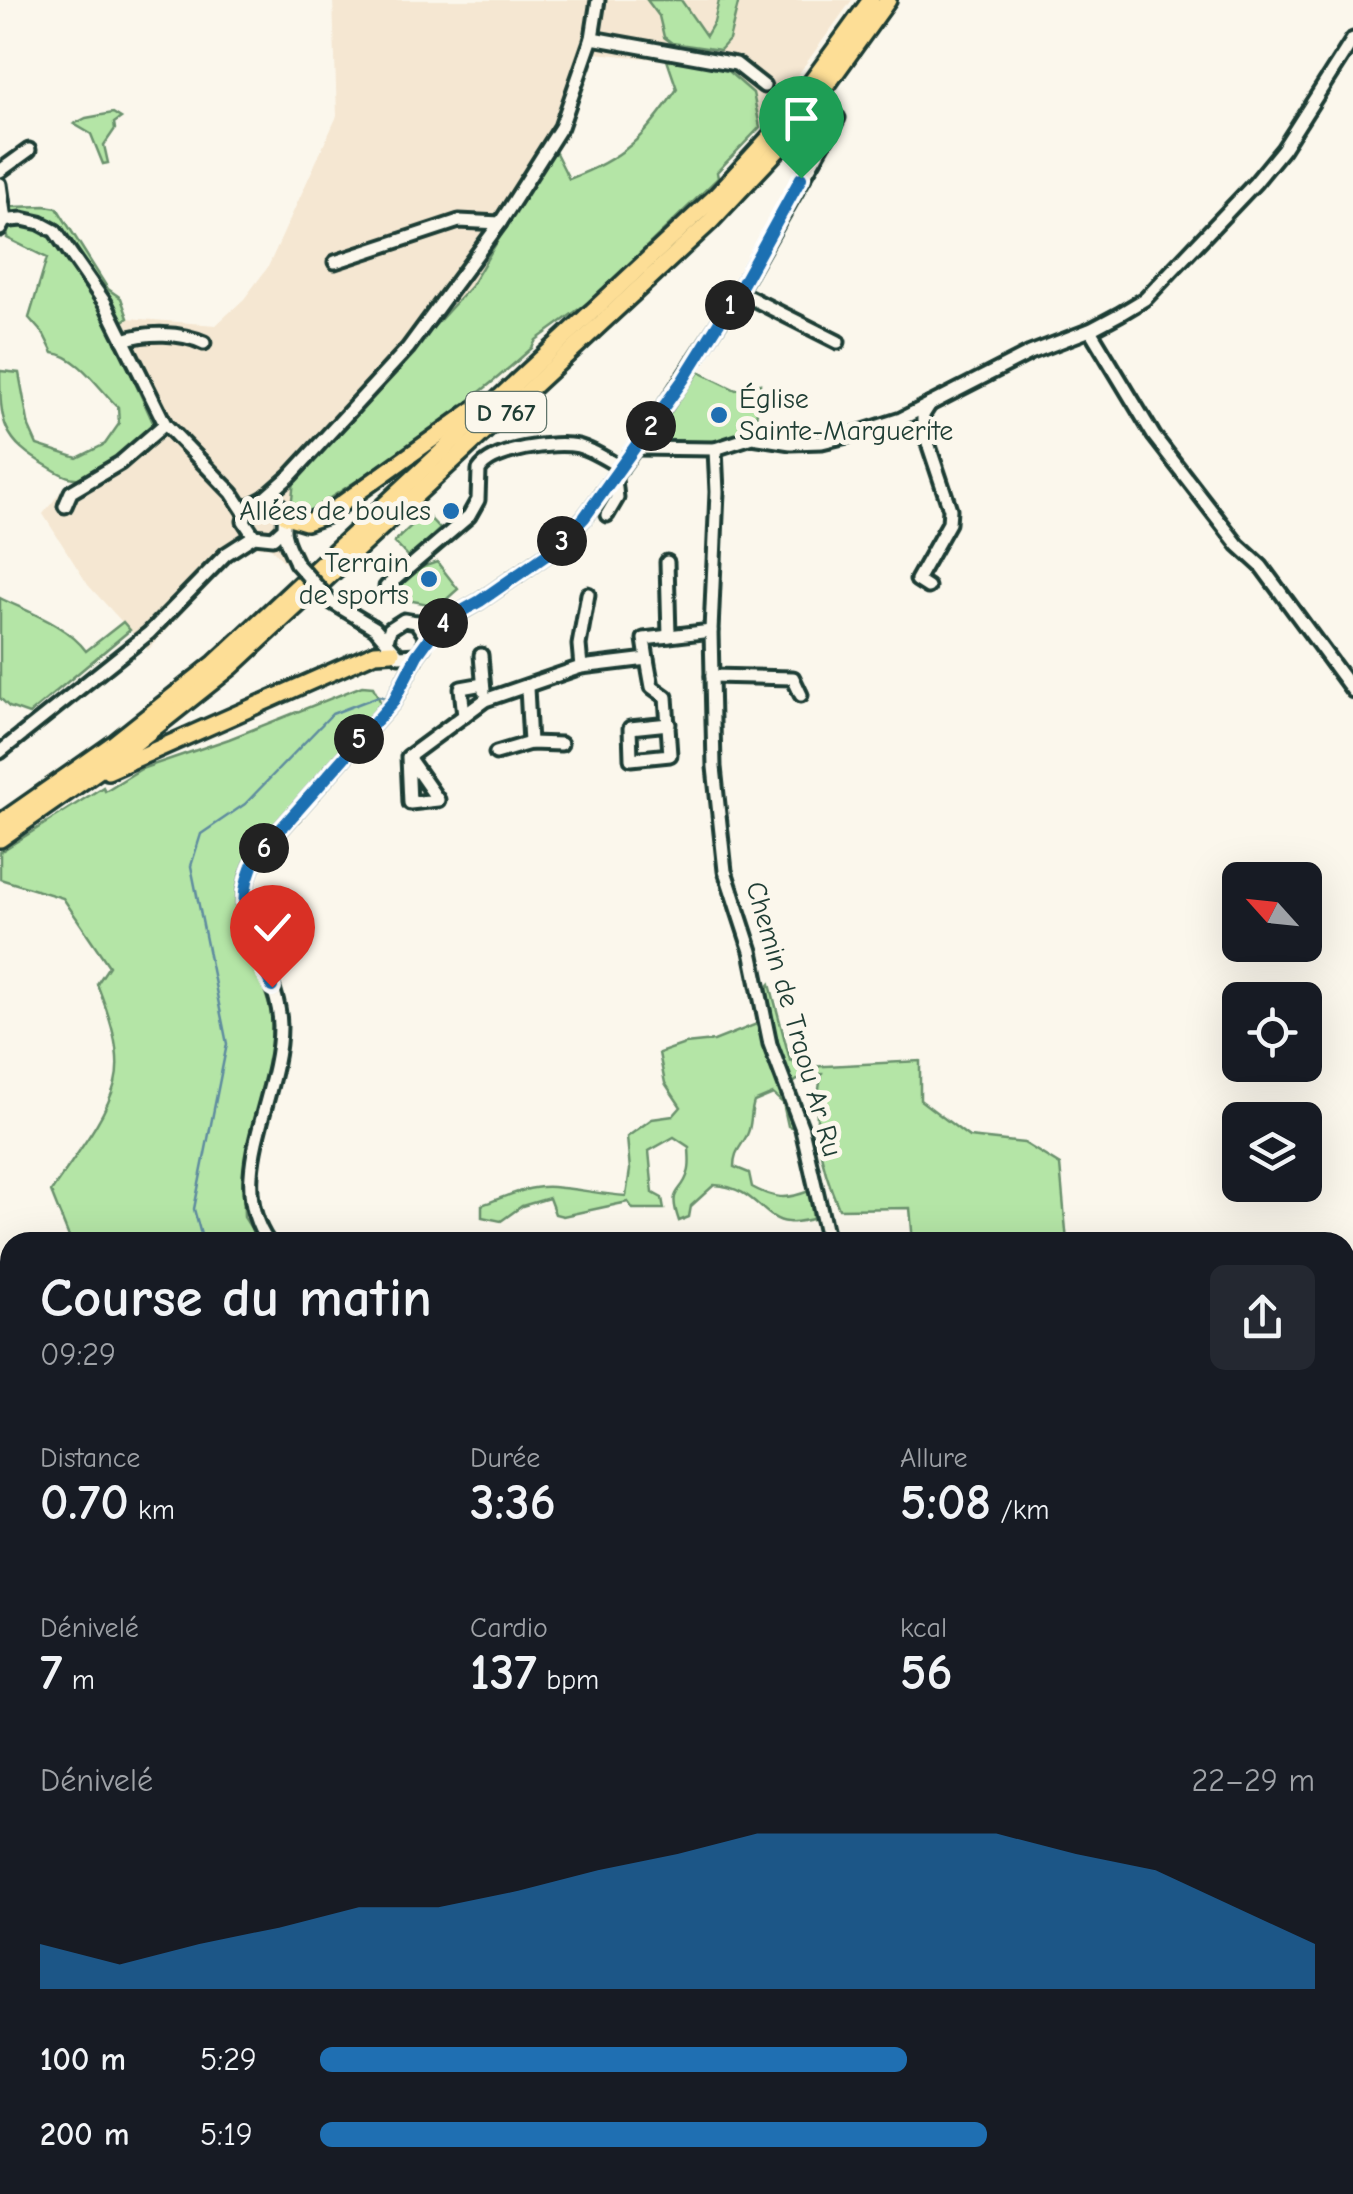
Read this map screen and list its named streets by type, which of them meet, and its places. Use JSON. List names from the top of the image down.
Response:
{
  "streets": {
    "highway": ["D 767"],
    "street": ["Chemin de Traou Ar Ru"]
  },
  "places": ["Église Sainte-Marguerite", "Allées de boules", "Terrain de sports"],
  "north": "top left",
  "page": {
    "pins": [
      "1",
      "2",
      "3",
      "4",
      "5",
      "6"
    ],
    "heading": ["Course du matin", "09:29"],
    "stats": [
      ["Distance", "0.70 km"],
      ["Durée", "3:36"],
      ["Allure", "5:08 /km"],
      ["Dénivelé", "7 m"],
      ["Cardio", "137 bpm"],
      ["kcal", "56"]
    ],
    "chart": ["Dénivelé", "22–29 m"],
    "list": [
      {
        "name": "100 m",
        "note": "5:29"
      },
      {
        "name": "200 m",
        "note": "5:19"
      }
    ]
  }
}
